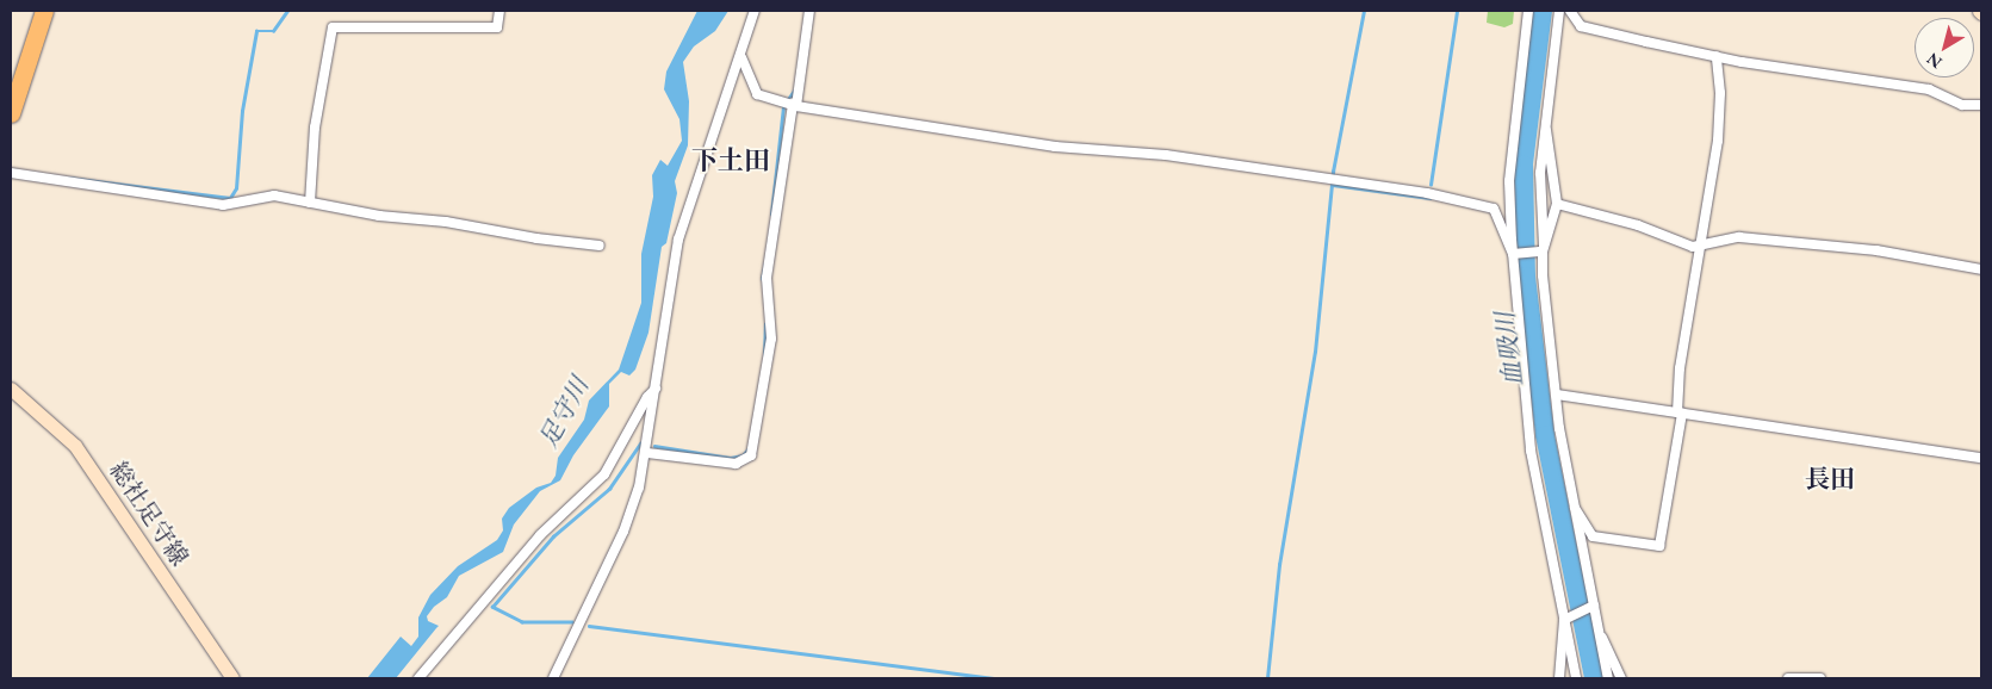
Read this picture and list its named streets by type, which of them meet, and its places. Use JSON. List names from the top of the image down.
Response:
{
  "streets": {
    "main road": ["総社足守線"]
  },
  "districts": ["下土田", "長田"],
  "water": ["血吸川", "足守川"],
  "north": "bottom left"
}
